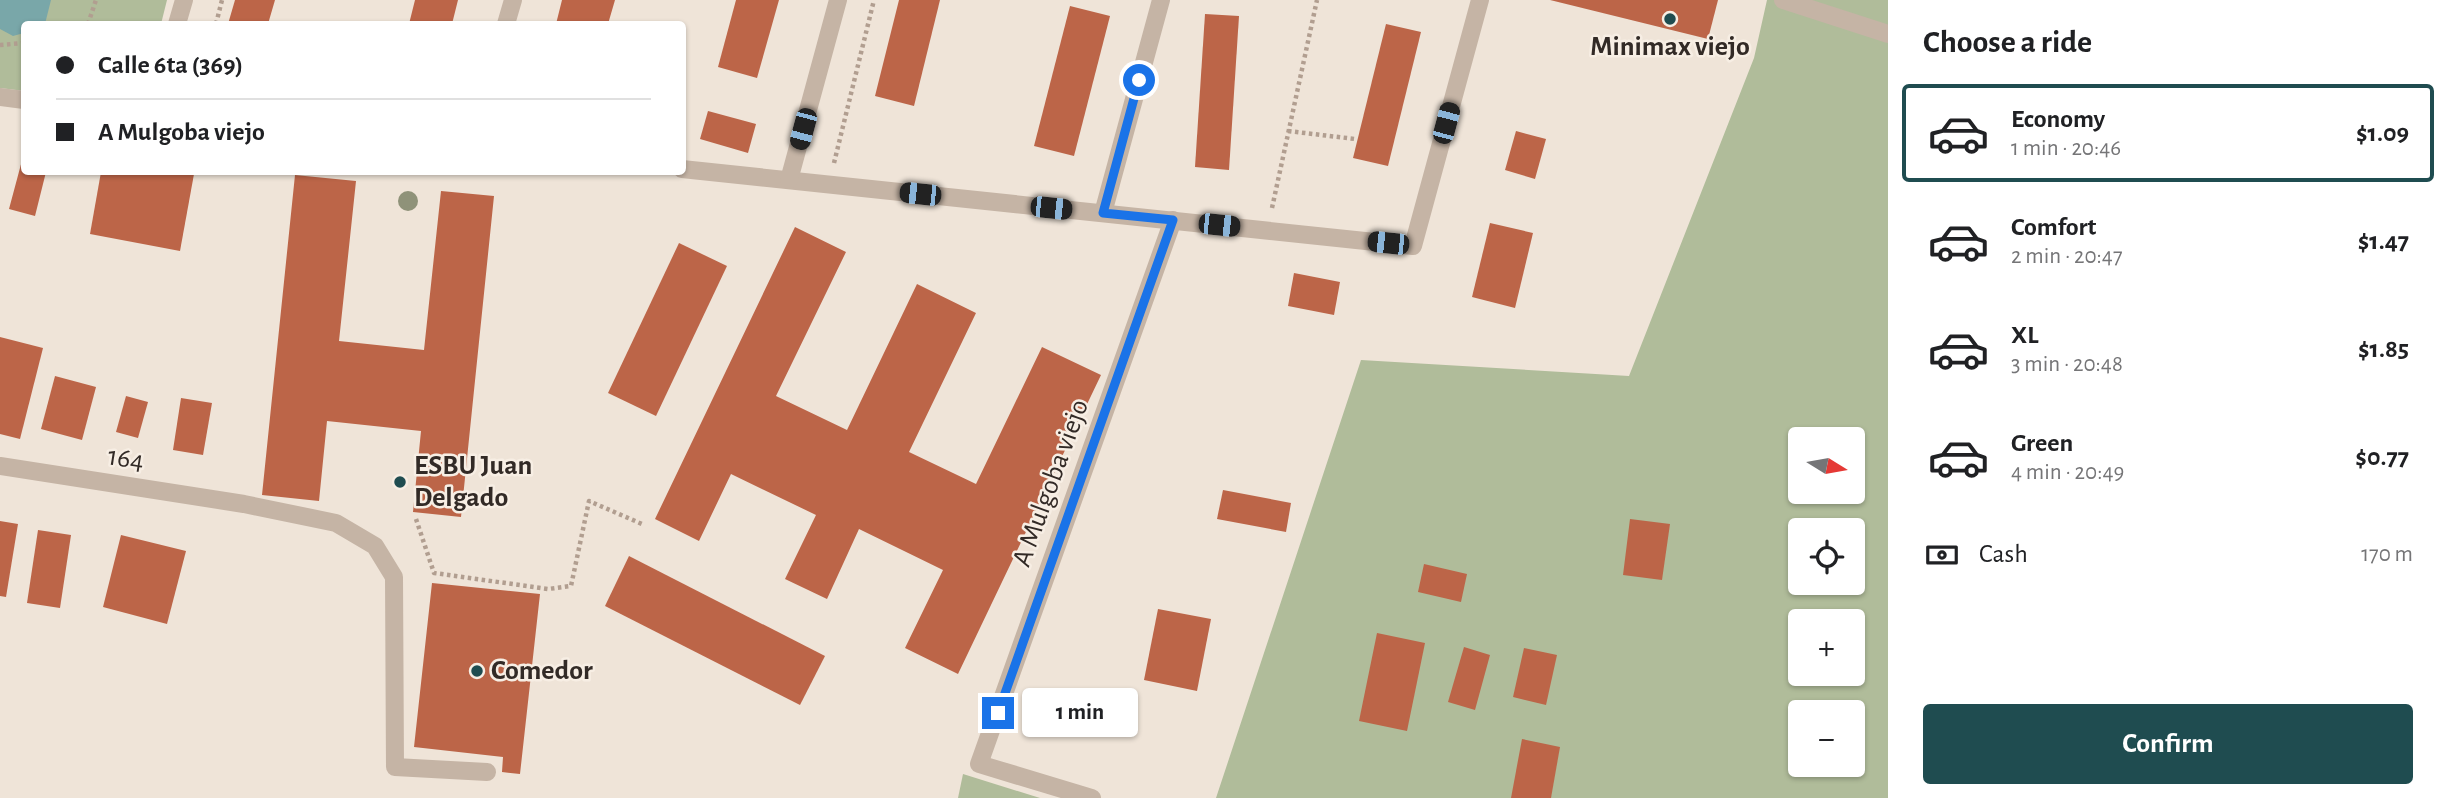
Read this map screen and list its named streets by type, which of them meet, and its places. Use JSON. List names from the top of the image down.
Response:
{
  "streets": {
    "street": ["164", "A Mulgoba viejo"]
  },
  "places": ["Minimax viejo", "ESBU Juan Delgado", "Comedor"],
  "north": "right",
  "page": {
    "heading": "Choose a ride",
    "banner": ["Calle 6ta (369)", "A Mulgoba viejo"],
    "list": [
      {
        "name": "Economy",
        "note": "1 min · 20:46",
        "value": "$1.09"
      },
      {
        "name": "Comfort",
        "note": "2 min · 20:47",
        "value": "$1.47"
      },
      {
        "name": "XL",
        "note": "3 min · 20:48",
        "value": "$1.85"
      },
      {
        "name": "Green",
        "note": "4 min · 20:49",
        "value": "$0.77"
      }
    ],
    "map_buttons": ["+", "−"],
    "pay": ["Cash", "170 m"],
    "bubble": "1 min",
    "buttons": "Confirm"
  }
}
